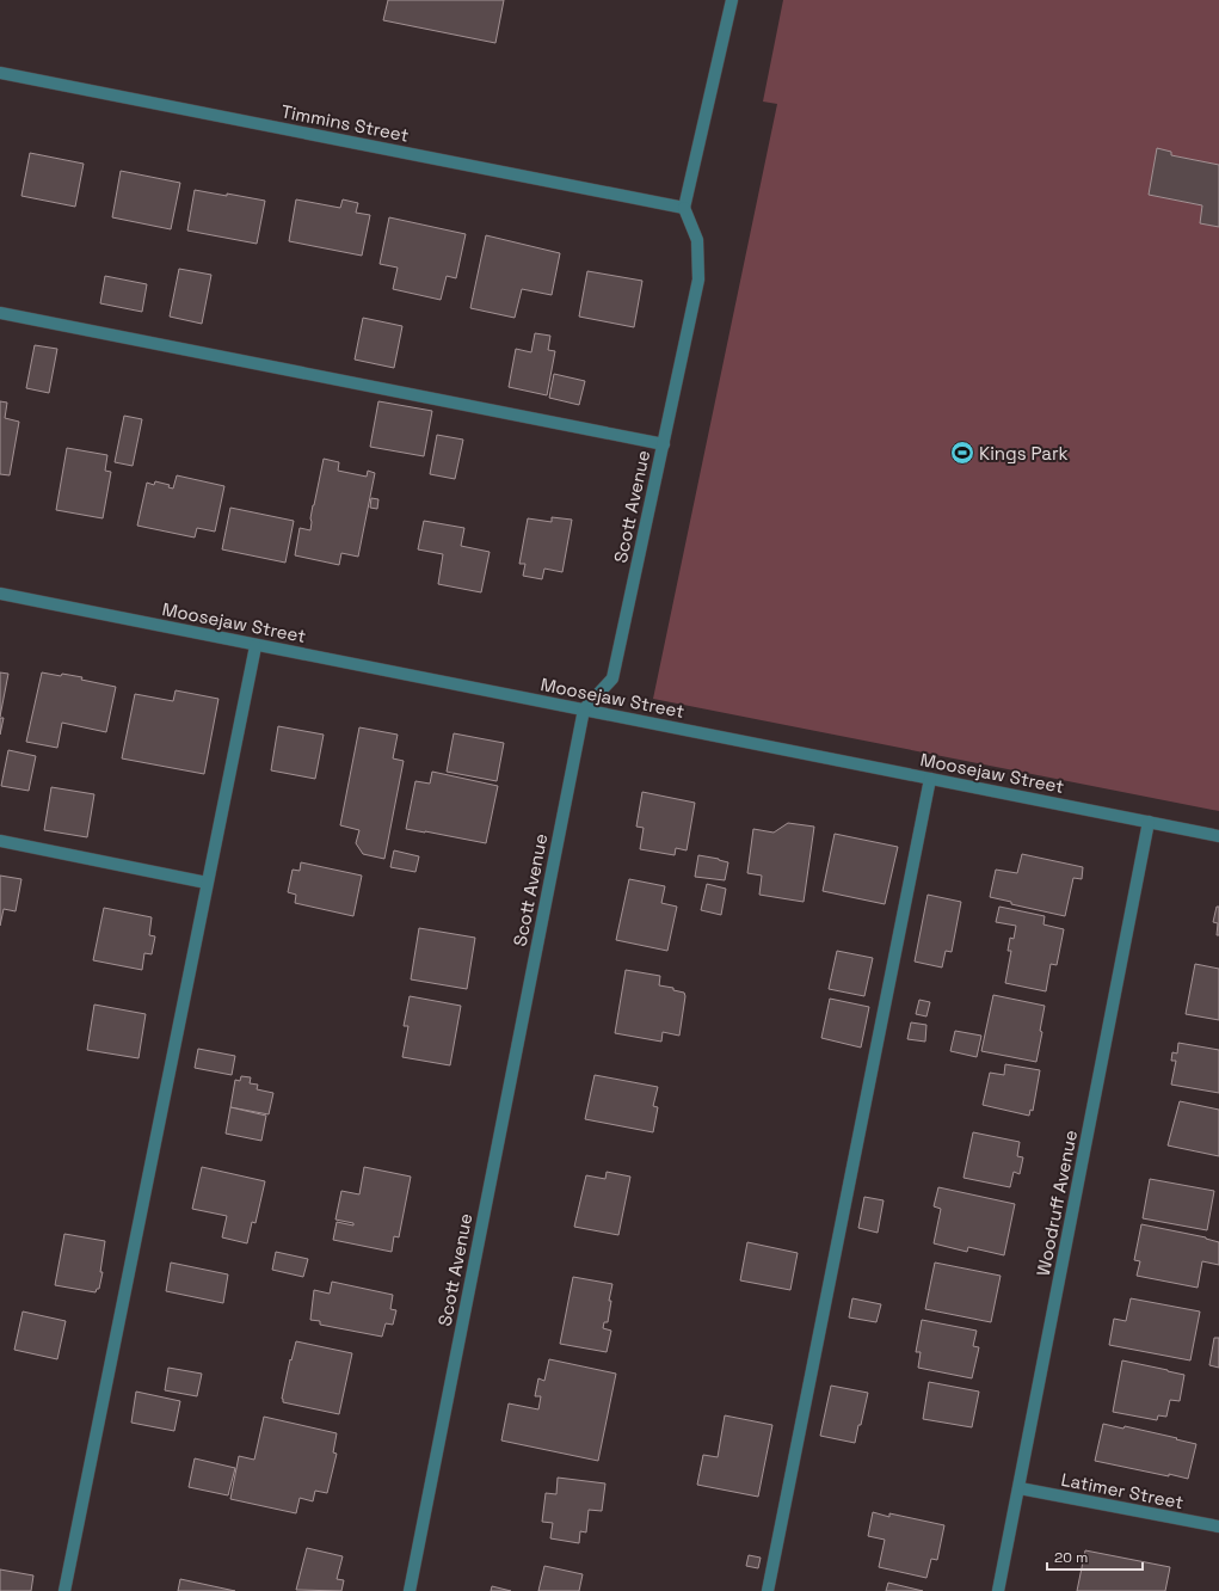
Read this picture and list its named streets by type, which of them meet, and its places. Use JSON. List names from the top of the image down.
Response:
{
  "streets": {
    "street": [
      "Timmins Street",
      "Scott Avenue",
      "Moosejaw Street",
      "Woodruff Avenue",
      "Latimer Street"
    ]
  },
  "crossings": [
    ["Timmins Street", "Scott Avenue"],
    ["Scott Avenue", "Moosejaw Street"],
    ["Moosejaw Street", "Woodruff Avenue"],
    ["Woodruff Avenue", "Latimer Street"]
  ],
  "places": {
    "sports": ["Kings Park"]
  },
  "scale_bar": "20 m"
}
